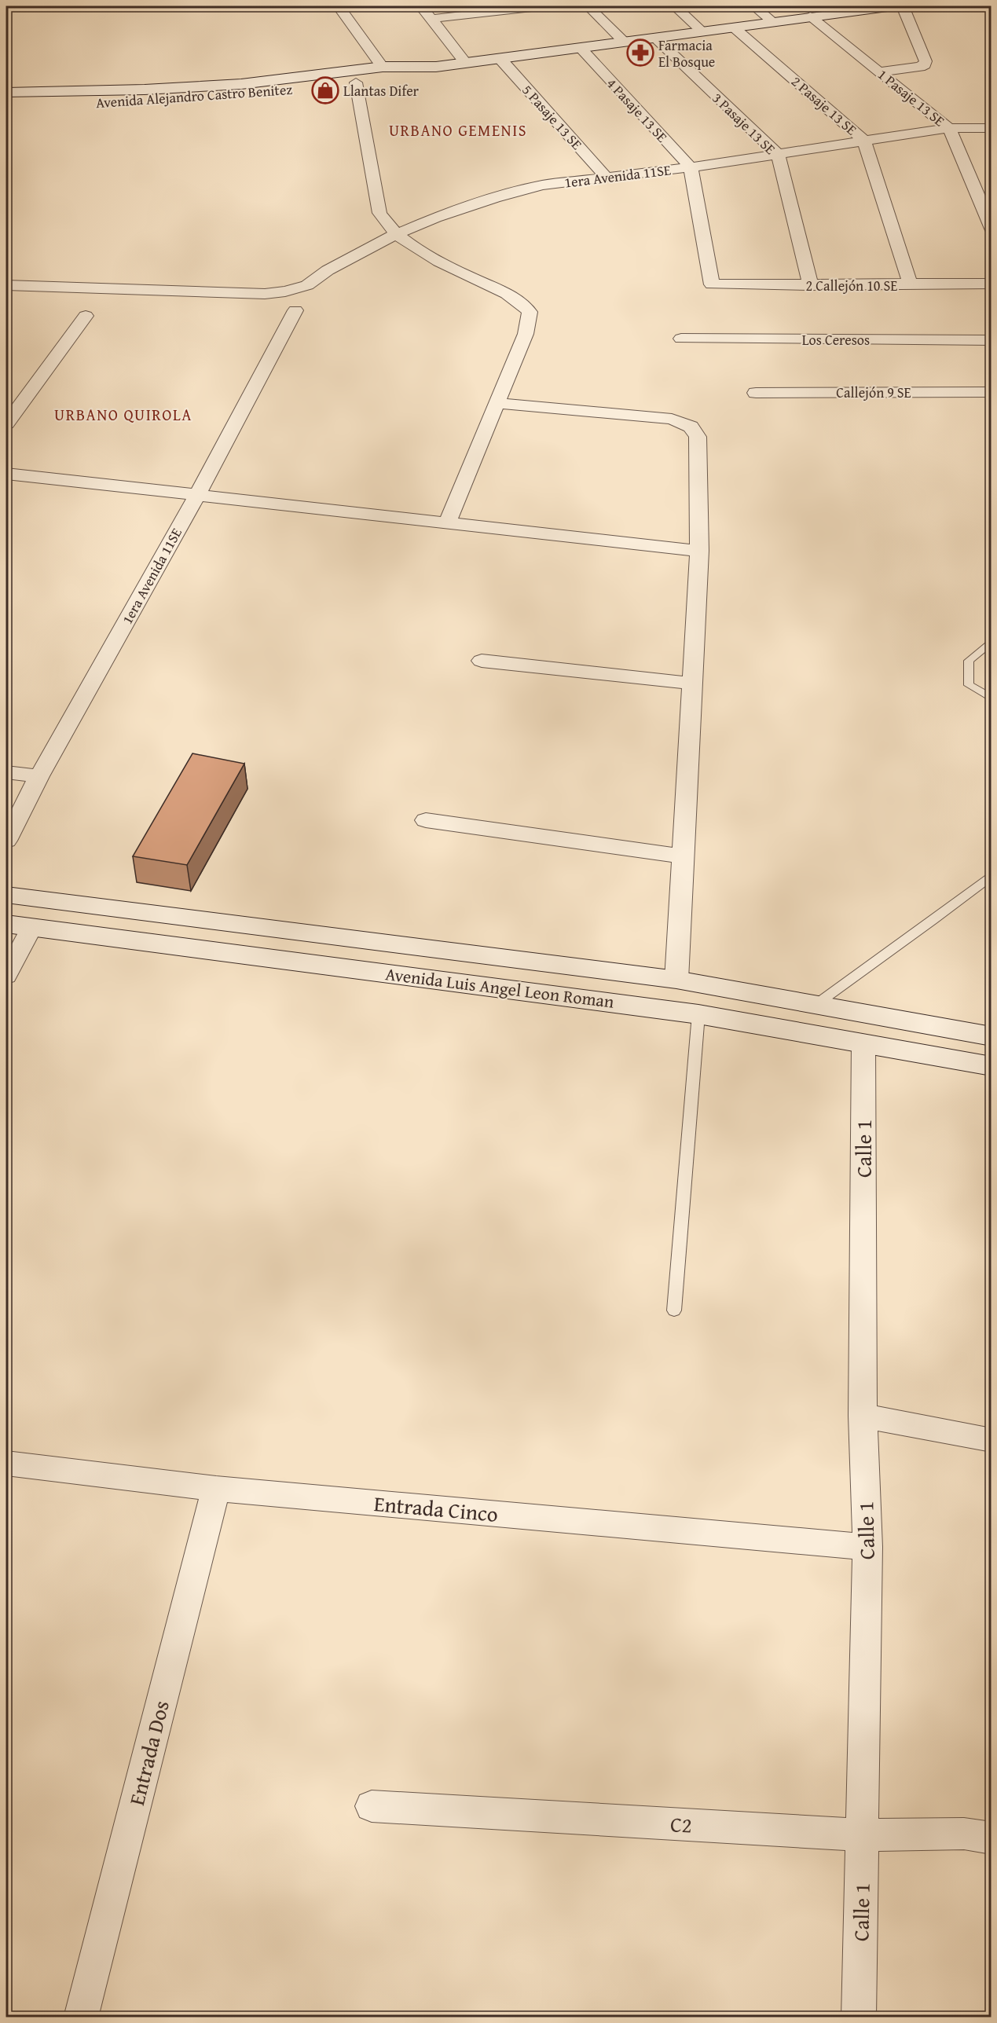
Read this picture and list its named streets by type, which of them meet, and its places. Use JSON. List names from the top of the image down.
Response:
{
  "streets": {
    "main road": ["Avenida Alejandro Castro Benitez", "Avenida Luis Angel Leon Roman"],
    "street": [
      "1 Pasaje 13 SE",
      "2 Pasaje 13 SE",
      "4 Pasaje 13 SE",
      "5 Pasaje 13 SE",
      "3 Pasaje 13 SE",
      "1era Avenida 11SE",
      "2 Callejón 10 SE",
      "Los Ceresos",
      "Callejón 9 SE",
      "Calle 1",
      "Entrada Cinco",
      "Entrada Dos",
      "C2"
    ]
  },
  "crossings": [
    ["Avenida Alejandro Castro Benitez", "1 Pasaje 13 SE"],
    ["Avenida Alejandro Castro Benitez", "2 Pasaje 13 SE"],
    ["Avenida Alejandro Castro Benitez", "4 Pasaje 13 SE"],
    ["Avenida Alejandro Castro Benitez", "5 Pasaje 13 SE"],
    ["Avenida Alejandro Castro Benitez", "3 Pasaje 13 SE"],
    ["1 Pasaje 13 SE", "1era Avenida 11SE"],
    ["2 Pasaje 13 SE", "1era Avenida 11SE"],
    ["2 Pasaje 13 SE", "2 Callejón 10 SE"],
    ["4 Pasaje 13 SE", "1era Avenida 11SE"],
    ["4 Pasaje 13 SE", "2 Callejón 10 SE"],
    ["5 Pasaje 13 SE", "1era Avenida 11SE"],
    ["3 Pasaje 13 SE", "1era Avenida 11SE"],
    ["3 Pasaje 13 SE", "2 Callejón 10 SE"],
    ["1era Avenida 11SE", "2 Callejón 10 SE"],
    ["Avenida Luis Angel Leon Roman", "Calle 1"],
    ["Calle 1", "Entrada Cinco"],
    ["Calle 1", "C2"],
    ["Entrada Cinco", "Entrada Dos"]
  ],
  "districts": ["URBANO GEMENIS", "URBANO QUIROLA"],
  "places": {
    "pharmacy": ["Farmacia El Bosque"],
    "shop": ["Llantas Difer"]
  }
}
